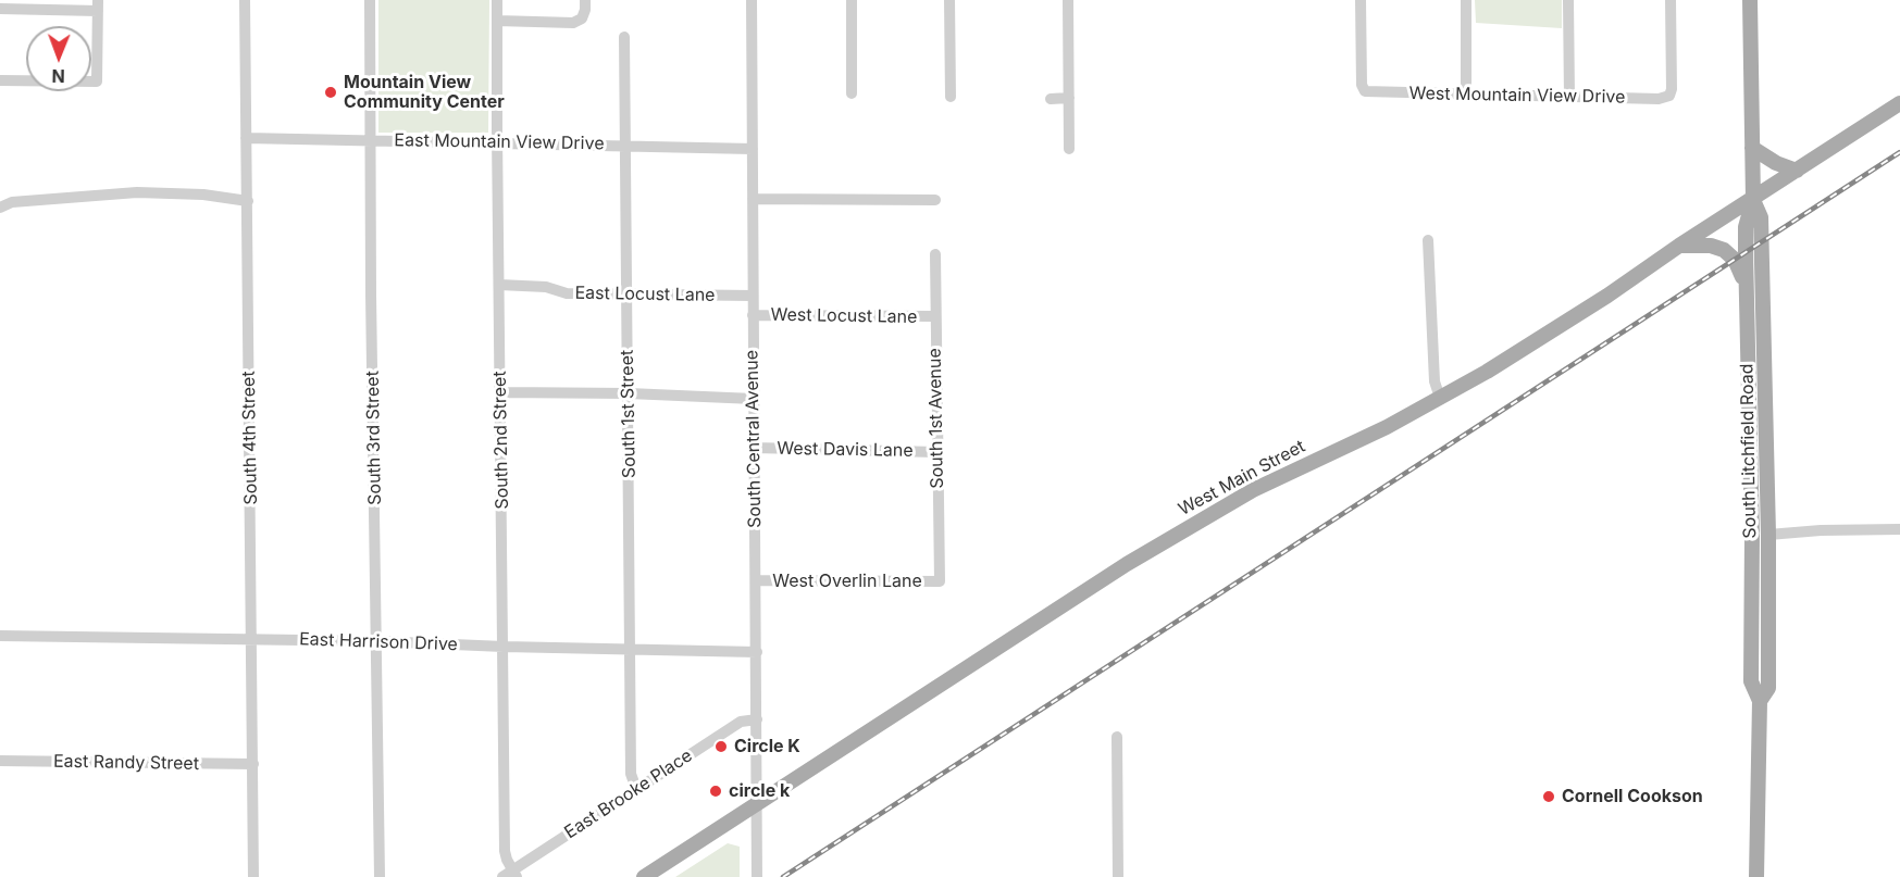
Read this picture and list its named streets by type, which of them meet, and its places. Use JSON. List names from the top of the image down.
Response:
{
  "streets": {
    "main road": ["South Litchfield Road", "West Main Street"],
    "street": [
      "West Mountain View Drive",
      "East Mountain View Drive",
      "East Locust Lane",
      "West Locust Lane",
      "South 1st Street",
      "South 1st Avenue",
      "South 4th Street",
      "South 3rd Street",
      "South Central Avenue",
      "South 2nd Street",
      "West Davis Lane",
      "West Overlin Lane",
      "East Harrison Drive",
      "East Randy Street",
      "East Brooke Place"
    ]
  },
  "crossings": [
    ["East Mountain View Drive", "South 1st Street"],
    ["East Mountain View Drive", "South 4th Street"],
    ["East Mountain View Drive", "South 3rd Street"],
    ["East Mountain View Drive", "South Central Avenue"],
    ["East Mountain View Drive", "South 2nd Street"],
    ["East Locust Lane", "South 1st Street"],
    ["East Locust Lane", "South Central Avenue"],
    ["East Locust Lane", "South 2nd Street"],
    ["West Locust Lane", "South 1st Avenue"],
    ["West Locust Lane", "South Central Avenue"],
    ["South 1st Street", "East Harrison Drive"],
    ["South 1st Street", "East Brooke Place"],
    ["South 1st Avenue", "West Davis Lane"],
    ["South 1st Avenue", "West Overlin Lane"],
    ["South 4th Street", "East Harrison Drive"],
    ["South 4th Street", "East Randy Street"],
    ["South 3rd Street", "East Harrison Drive"],
    ["South Central Avenue", "West Davis Lane"],
    ["South Central Avenue", "West Main Street"],
    ["South Central Avenue", "West Overlin Lane"],
    ["South Central Avenue", "East Harrison Drive"],
    ["South Central Avenue", "East Brooke Place"],
    ["South 2nd Street", "East Harrison Drive"],
    ["South 2nd Street", "East Brooke Place"],
    ["South Litchfield Road", "West Main Street"]
  ],
  "places": [
    "Mountain View Community Center",
    "Circle K",
    "circle k",
    "Cornell Cookson"
  ],
  "north": "bottom"
}
